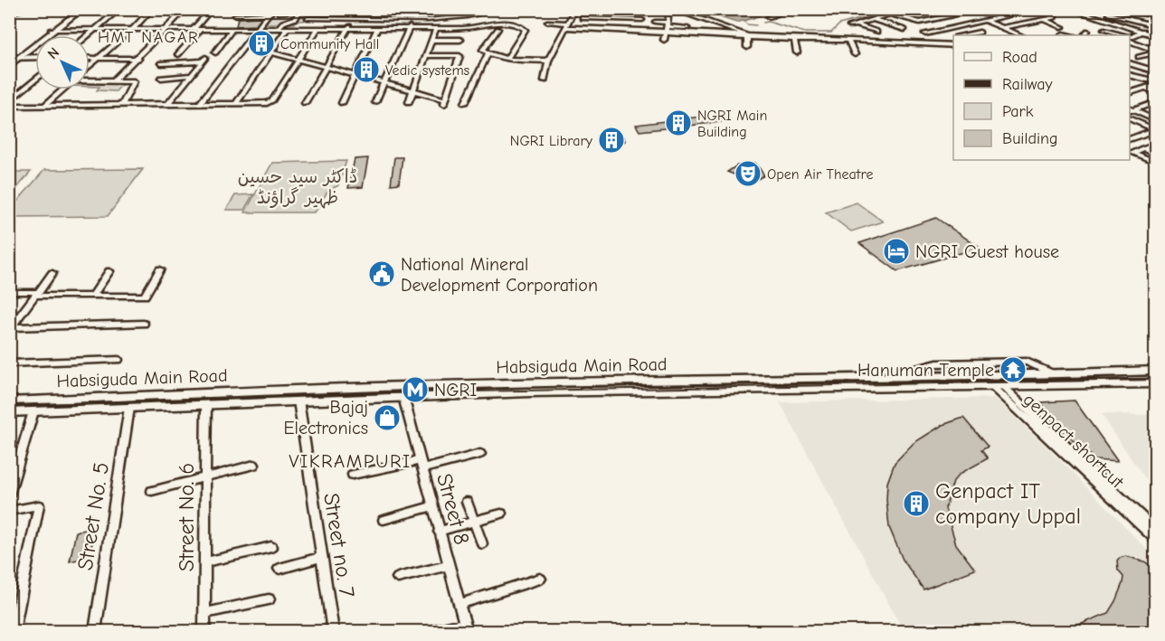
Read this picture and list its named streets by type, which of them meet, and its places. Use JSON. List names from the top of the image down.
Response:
{
  "streets": {
    "main road": ["Habsiguda Main Road"],
    "street": [
      "genpact shortcut",
      "Street 8",
      "Street No. 5",
      "Street No. 6",
      "Street no. 7"
    ]
  },
  "crossings": [
    ["Habsiguda Main Road", "genpact shortcut"],
    ["Habsiguda Main Road", "Street 8"],
    ["Habsiguda Main Road", "Street No. 5"],
    ["Habsiguda Main Road", "Street No. 6"],
    ["Habsiguda Main Road", "Street no. 7"]
  ],
  "districts": ["HMT NAGAR", "VIKRAMPURI"],
  "parks": ["ڈاکٹر سید حسین ظہیر گراؤنڈ"],
  "places": {
    "building": [
      "Community Hall",
      "Vedic systems",
      "NGRI Main Building",
      "NGRI Library",
      "Genpact IT company Uppal"
    ],
    "theatre": ["Open Air Theatre"],
    "hotel": ["NGRI Guest house"],
    "public building": ["National Mineral Development Corporation"],
    "temple": ["Hanuman Temple"],
    "metro station": ["NGRI"],
    "shop": ["Bajaj Electronics"]
  },
  "legend": [
    "Road",
    "Railway",
    "Park",
    "Building"
  ],
  "north": "top left"
}
